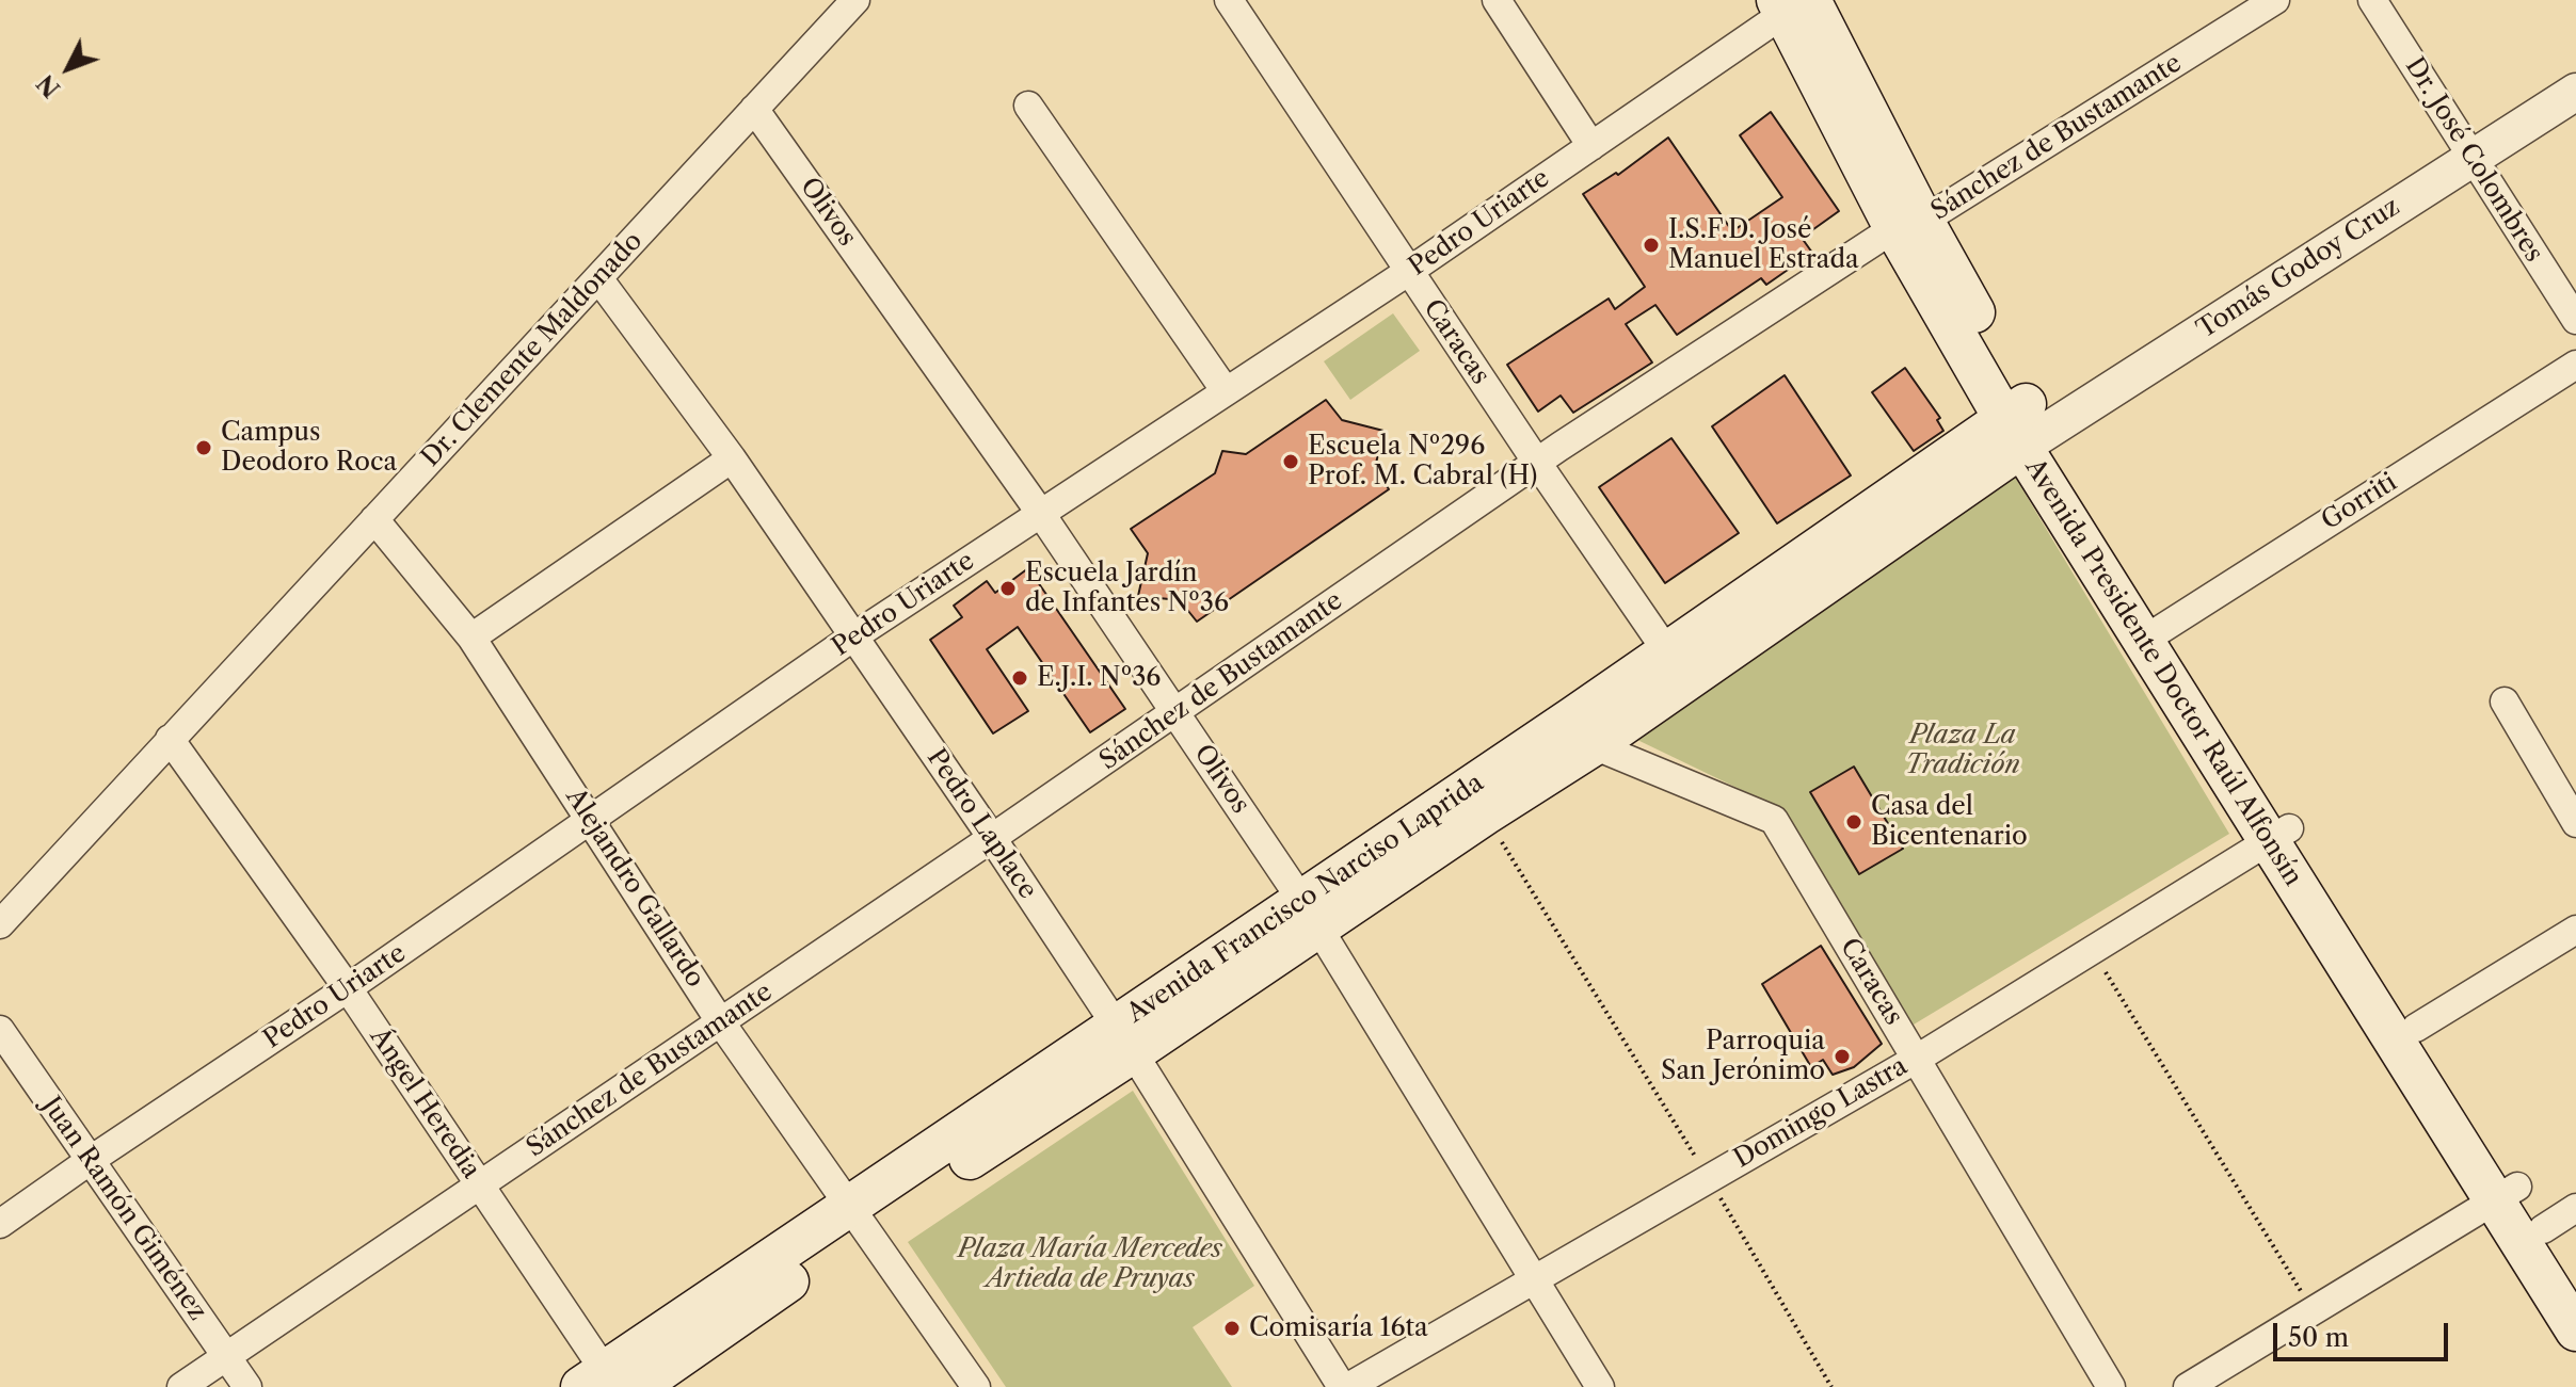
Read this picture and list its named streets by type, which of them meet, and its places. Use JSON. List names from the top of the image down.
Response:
{
  "streets": {
    "main road": ["Avenida Presidente Doctor Raúl Alfonsín", "Avenida Francisco Narciso Laprida"],
    "street": [
      "Sánchez de Bustamante",
      "Dr. José Colombres",
      "Olivos",
      "Pedro Uriarte",
      "Tomás Godoy Cruz",
      "Caracas",
      "Dr. Clemente Maldonado",
      "Gorriti",
      "Pedro Laplace",
      "Alejandro Gallardo",
      "Ángel Heredia",
      "Domingo Lastra",
      "Juan Ramón Giménez"
    ]
  },
  "crossings": [
    ["Sánchez de Bustamante", "Olivos"],
    ["Sánchez de Bustamante", "Caracas"],
    ["Sánchez de Bustamante", "Avenida Presidente Doctor Raúl Alfonsín"],
    ["Sánchez de Bustamante", "Pedro Laplace"],
    ["Sánchez de Bustamante", "Alejandro Gallardo"],
    ["Sánchez de Bustamante", "Ángel Heredia"],
    ["Sánchez de Bustamante", "Juan Ramón Giménez"],
    ["Dr. José Colombres", "Tomás Godoy Cruz"],
    ["Olivos", "Pedro Uriarte"],
    ["Olivos", "Dr. Clemente Maldonado"],
    ["Olivos", "Avenida Francisco Narciso Laprida"],
    ["Olivos", "Domingo Lastra"],
    ["Pedro Uriarte", "Caracas"],
    ["Pedro Uriarte", "Avenida Presidente Doctor Raúl Alfonsín"],
    ["Pedro Uriarte", "Pedro Laplace"],
    ["Pedro Uriarte", "Alejandro Gallardo"],
    ["Pedro Uriarte", "Ángel Heredia"],
    ["Pedro Uriarte", "Juan Ramón Giménez"],
    ["Tomás Godoy Cruz", "Avenida Presidente Doctor Raúl Alfonsín"],
    ["Tomás Godoy Cruz", "Avenida Francisco Narciso Laprida"],
    ["Caracas", "Avenida Francisco Narciso Laprida"],
    ["Caracas", "Domingo Lastra"],
    ["Dr. Clemente Maldonado", "Pedro Laplace"],
    ["Dr. Clemente Maldonado", "Alejandro Gallardo"],
    ["Dr. Clemente Maldonado", "Ángel Heredia"],
    ["Gorriti", "Avenida Presidente Doctor Raúl Alfonsín"],
    ["Avenida Presidente Doctor Raúl Alfonsín", "Avenida Francisco Narciso Laprida"],
    ["Avenida Presidente Doctor Raúl Alfonsín", "Domingo Lastra"],
    ["Pedro Laplace", "Avenida Francisco Narciso Laprida"],
    ["Pedro Laplace", "Domingo Lastra"],
    ["Alejandro Gallardo", "Avenida Francisco Narciso Laprida"],
    ["Avenida Francisco Narciso Laprida", "Ángel Heredia"]
  ],
  "parks": ["Plaza La Tradición", "Plaza María Mercedes Artieda de Pruyas"],
  "places": [
    "I.S.F.D. José Manuel Estrada",
    "Campus Deodoro Roca",
    "Escuela Nº296 Prof. M. Cabral (H)",
    "Escuela Jardín de Infantes Nº36",
    "E.J.I. Nº36",
    "Casa del Bicentenario",
    "Parroquia San Jerónimo",
    "Comisaría 16ta"
  ],
  "scale_bar": "50 m",
  "north": "bottom left"
}
